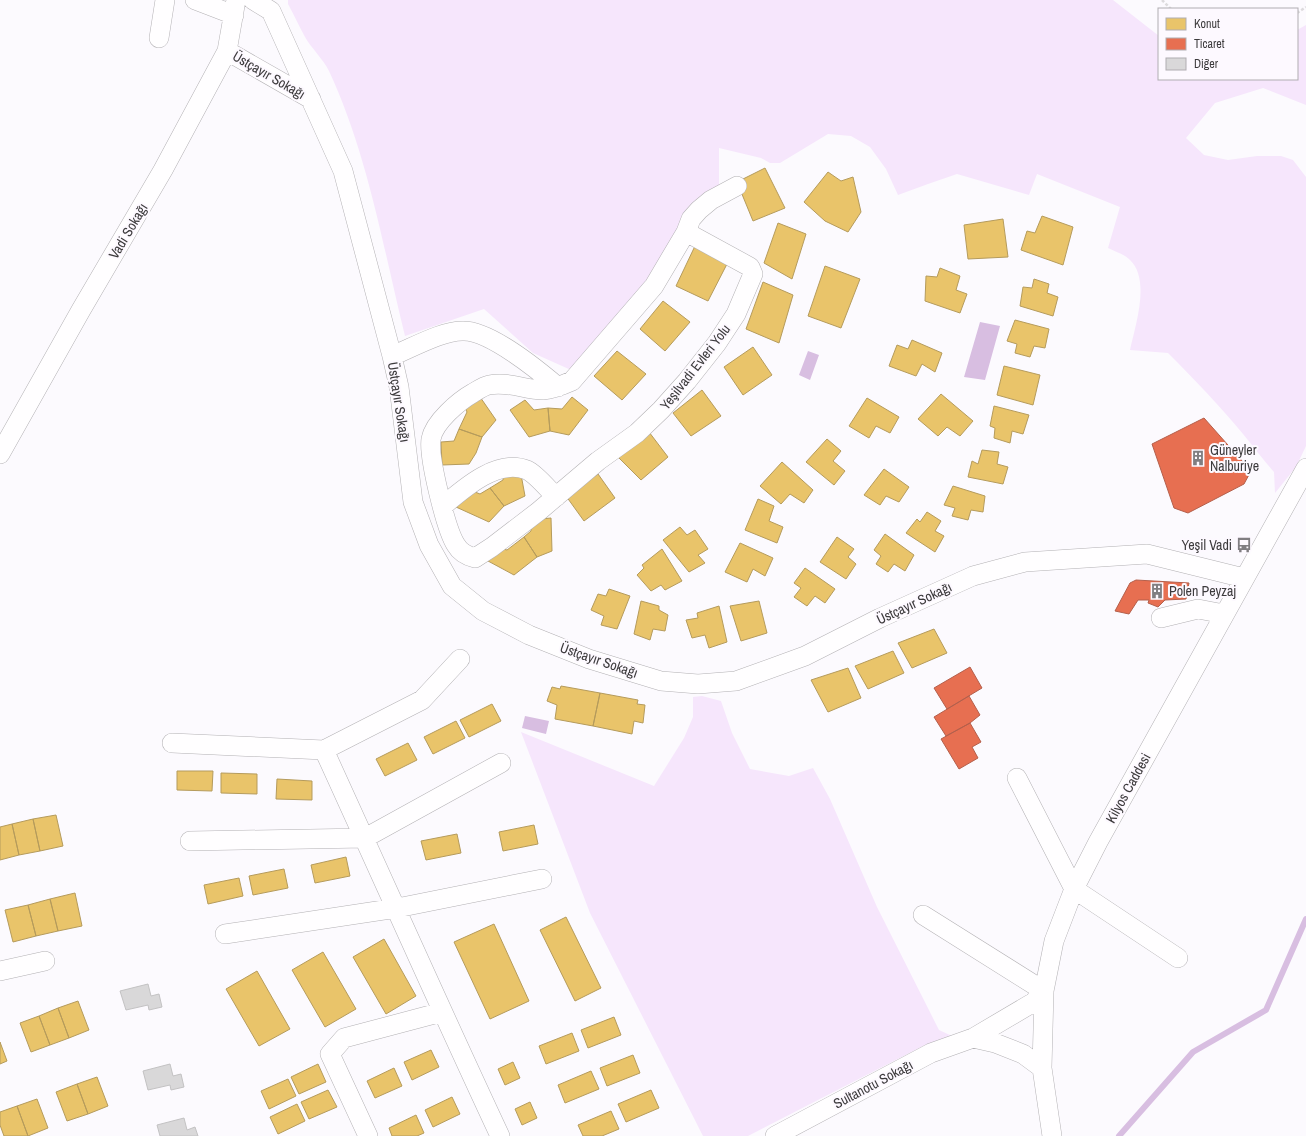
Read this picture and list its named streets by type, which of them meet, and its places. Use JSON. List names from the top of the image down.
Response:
{
  "streets": {
    "street": [
      "Üstçayır Sokağı",
      "Vadi Sokağı",
      "Yeşilvadi Evleri Yolu",
      "Kilyos Caddesi",
      "Sultanotu Sokağı"
    ]
  },
  "crossings": [
    ["Üstçayır Sokağı", "Vadi Sokağı"],
    ["Üstçayır Sokağı", "Kilyos Caddesi"],
    ["Kilyos Caddesi", "Sultanotu Sokağı"]
  ],
  "places": {
    "building": ["Güneyler Nalburiye", "Polen Peyzaj"],
    "bus stop": ["Yeşil Vadi"]
  },
  "legend": ["Konut", "Ticaret", "Diğer"]
}
